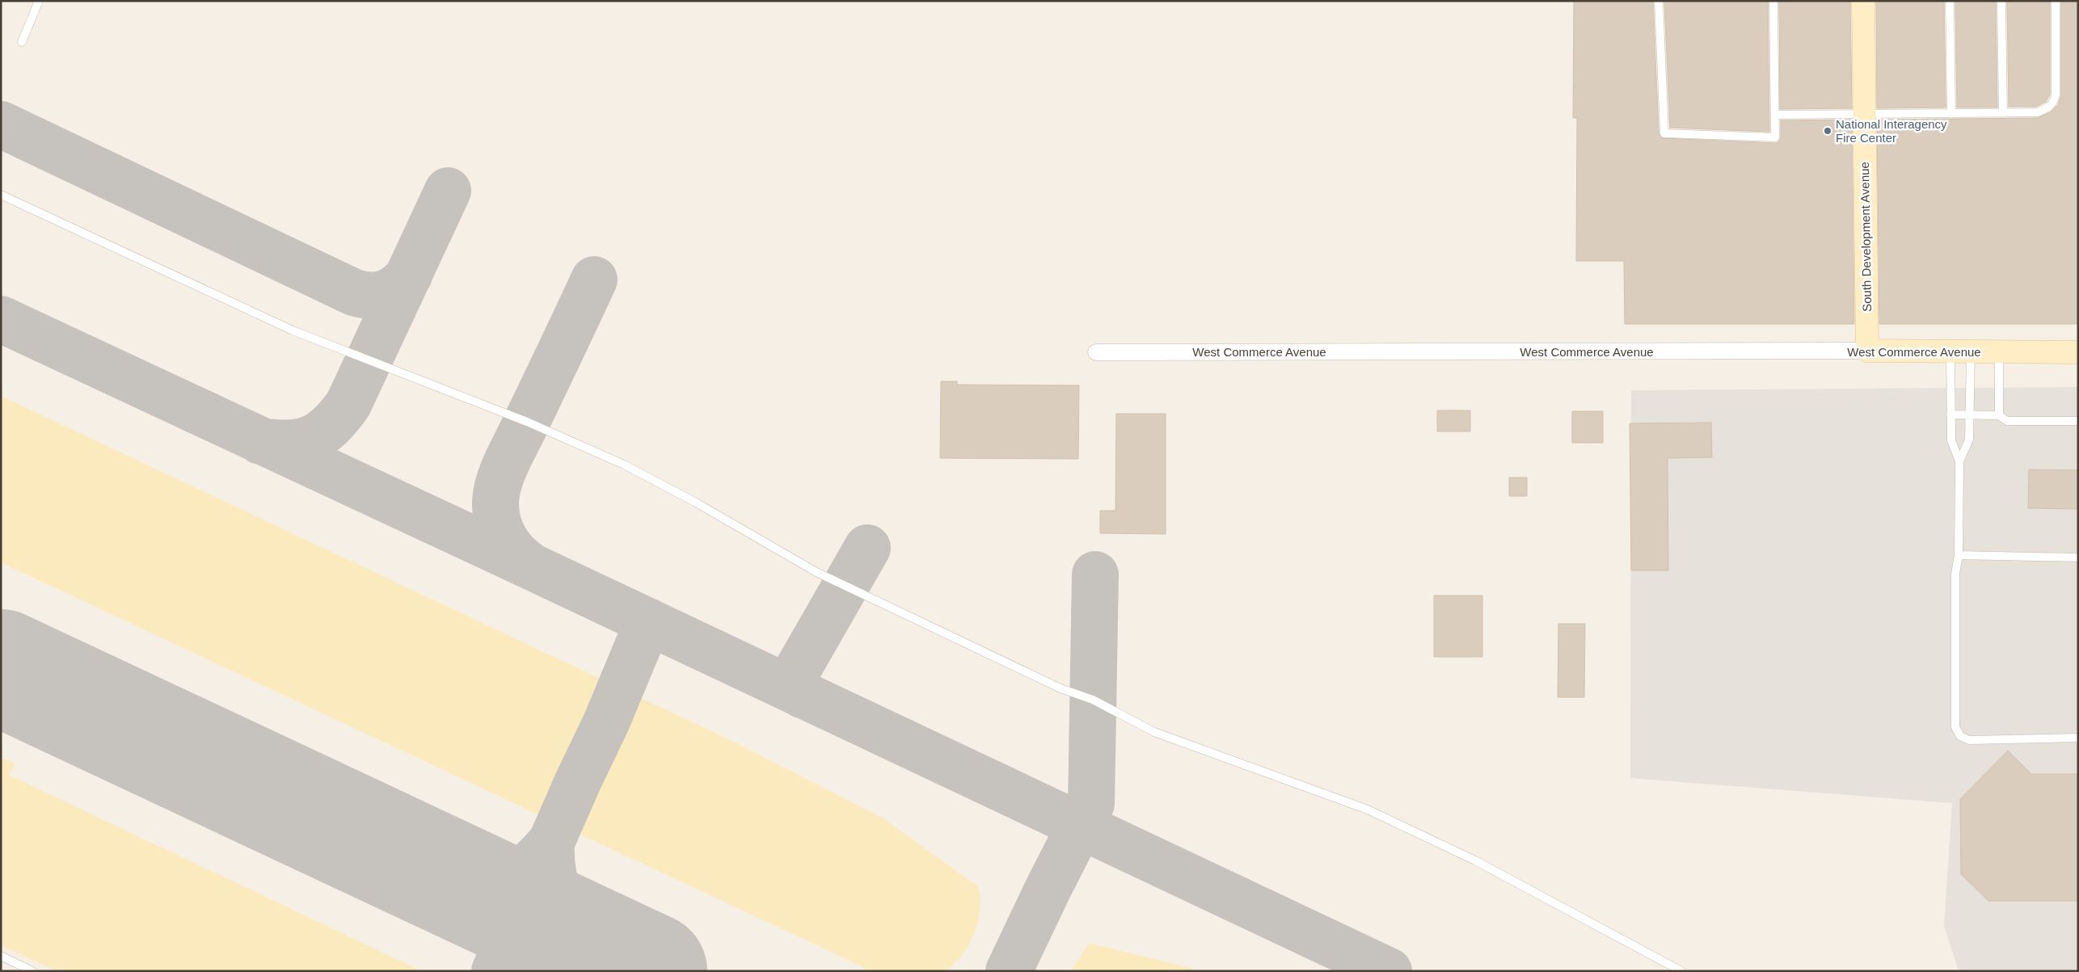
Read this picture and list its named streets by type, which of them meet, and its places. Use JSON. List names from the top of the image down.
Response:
{
  "streets": {
    "street": ["South Development Avenue", "West Commerce Avenue"]
  },
  "crossings": [
    ["South Development Avenue", "West Commerce Avenue"]
  ],
  "places": ["National Interagency Fire Center"]
}
